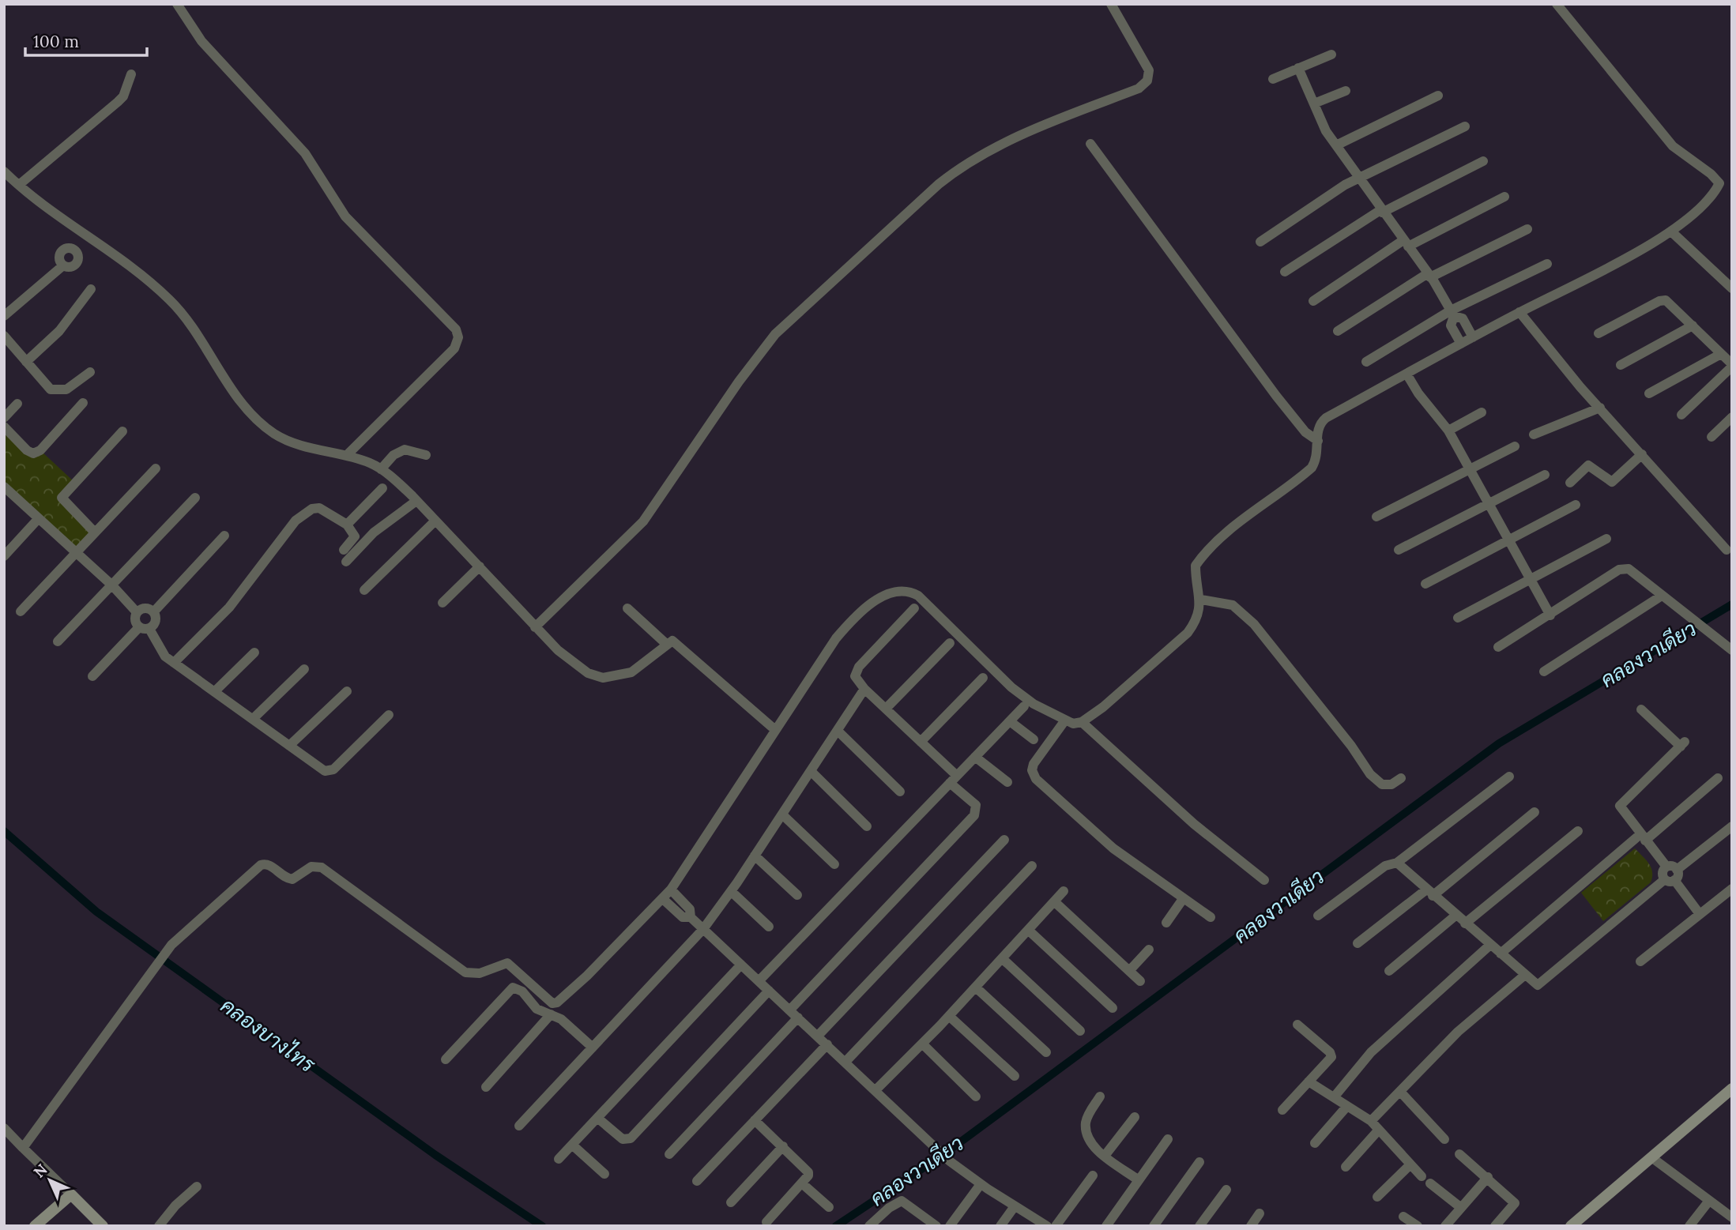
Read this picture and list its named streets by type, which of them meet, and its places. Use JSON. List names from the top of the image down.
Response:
{
  "water": ["คลองวาเดียว", "คลองบางไทร"],
  "scale_bar": "100 m",
  "north": "top left"
}
